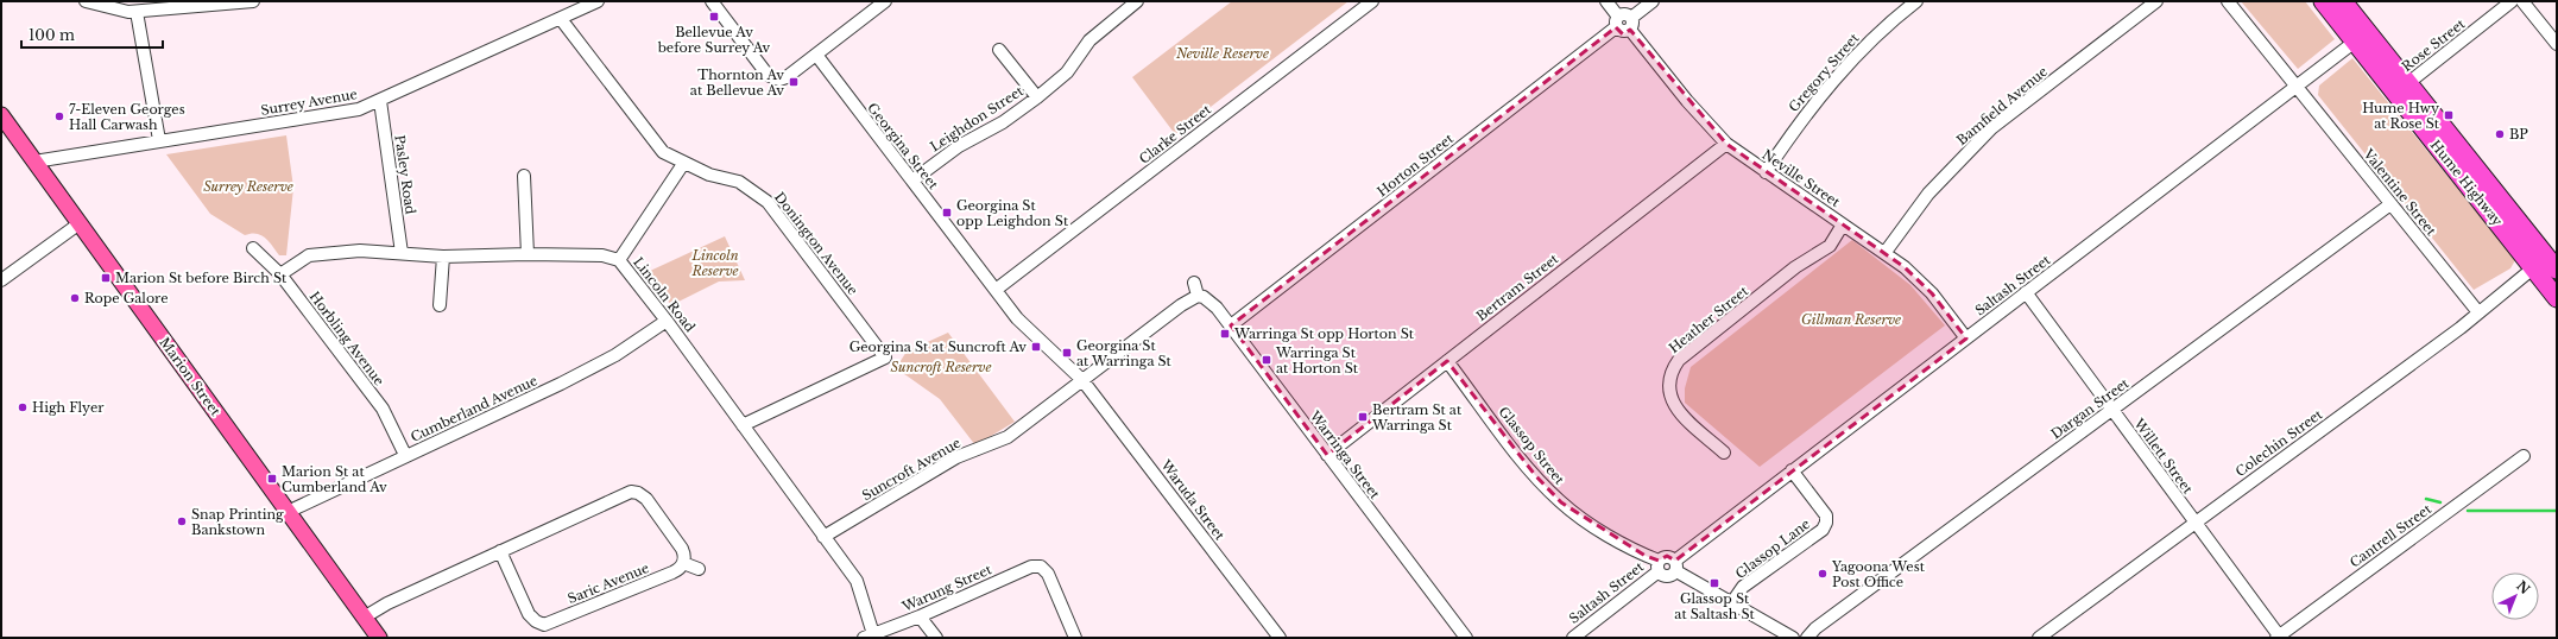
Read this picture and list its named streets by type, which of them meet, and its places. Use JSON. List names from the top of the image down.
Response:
{
  "streets": {
    "highway": ["Hume Highway"],
    "main road": ["Marion Street"],
    "street": [
      "Rose Street",
      "Gregory Street",
      "Surrey Avenue",
      "Bamfield Avenue",
      "Leighdon Street",
      "Clarke Street",
      "Georgina Street",
      "Horton Street",
      "Pasley Road",
      "Neville Street",
      "Valentine Street",
      "Donington Avenue",
      "Saltash Street",
      "Bertram Street",
      "Lincoln Road",
      "Heather Street",
      "Horbling Avenue",
      "Cumberland Avenue",
      "Dargan Street",
      "Colechin Street",
      "Glassop Street",
      "Warringa Street",
      "Willett Street",
      "Suncroft Avenue",
      "Waruda Street",
      "Cantrell Street",
      "Glassop Lane",
      "Saric Avenue",
      "Warung Street"
    ]
  },
  "crossings": [
    ["Rose Street", "Hume Highway"],
    ["Gregory Street", "Neville Street"],
    ["Surrey Avenue", "Pasley Road"],
    ["Surrey Avenue", "Donington Avenue"],
    ["Surrey Avenue", "Marion Street"],
    ["Bamfield Avenue", "Neville Street"],
    ["Leighdon Street", "Georgina Street"],
    ["Clarke Street", "Georgina Street"],
    ["Georgina Street", "Suncroft Avenue"],
    ["Georgina Street", "Waruda Street"],
    ["Horton Street", "Warringa Street"],
    ["Pasley Road", "Lincoln Road"],
    ["Neville Street", "Saltash Street"],
    ["Neville Street", "Bertram Street"],
    ["Neville Street", "Heather Street"],
    ["Hume Highway", "Saltash Street"],
    ["Hume Highway", "Colechin Street"],
    ["Valentine Street", "Saltash Street"],
    ["Valentine Street", "Dargan Street"],
    ["Valentine Street", "Colechin Street"],
    ["Donington Avenue", "Lincoln Road"],
    ["Saltash Street", "Glassop Street"],
    ["Saltash Street", "Willett Street"],
    ["Saltash Street", "Glassop Lane"],
    ["Bertram Street", "Glassop Street"],
    ["Bertram Street", "Warringa Street"],
    ["Lincoln Road", "Horbling Avenue"],
    ["Lincoln Road", "Cumberland Avenue"],
    ["Lincoln Road", "Suncroft Avenue"],
    ["Lincoln Road", "Warung Street"],
    ["Horbling Avenue", "Cumberland Avenue"],
    ["Marion Street", "Cumberland Avenue"],
    ["Dargan Street", "Willett Street"],
    ["Colechin Street", "Willett Street"],
    ["Willett Street", "Cantrell Street"],
    ["Suncroft Avenue", "Waruda Street"]
  ],
  "parks": [
    "Neville Reserve",
    "Surrey Reserve",
    "Lincoln Reserve",
    "Gillman Reserve",
    "Suncroft Reserve"
  ],
  "places": {
    "transit": [
      "Bellevue Av before Surrey Av",
      "Thornton Av at Bellevue Av",
      "Hume Hwy at Rose St",
      "Georgina St opp Leighdon St",
      "Marion St before Birch St",
      "Warringa St opp Horton St",
      "Georgina St at Suncroft Av",
      "Georgina St at Warringa St",
      "Warringa St at Horton St",
      "Bertram St at Warringa St",
      "Marion St at Cumberland Av",
      "Glassop St at Saltash St"
    ],
    "other": [
      "7-Eleven Georges Hall Carwash",
      "BP",
      "Rope Galore",
      "High Flyer",
      "Snap Printing Bankstown",
      "Yagoona West Post Office"
    ]
  },
  "scale_bar": "100 m",
  "north": "top right"
}
